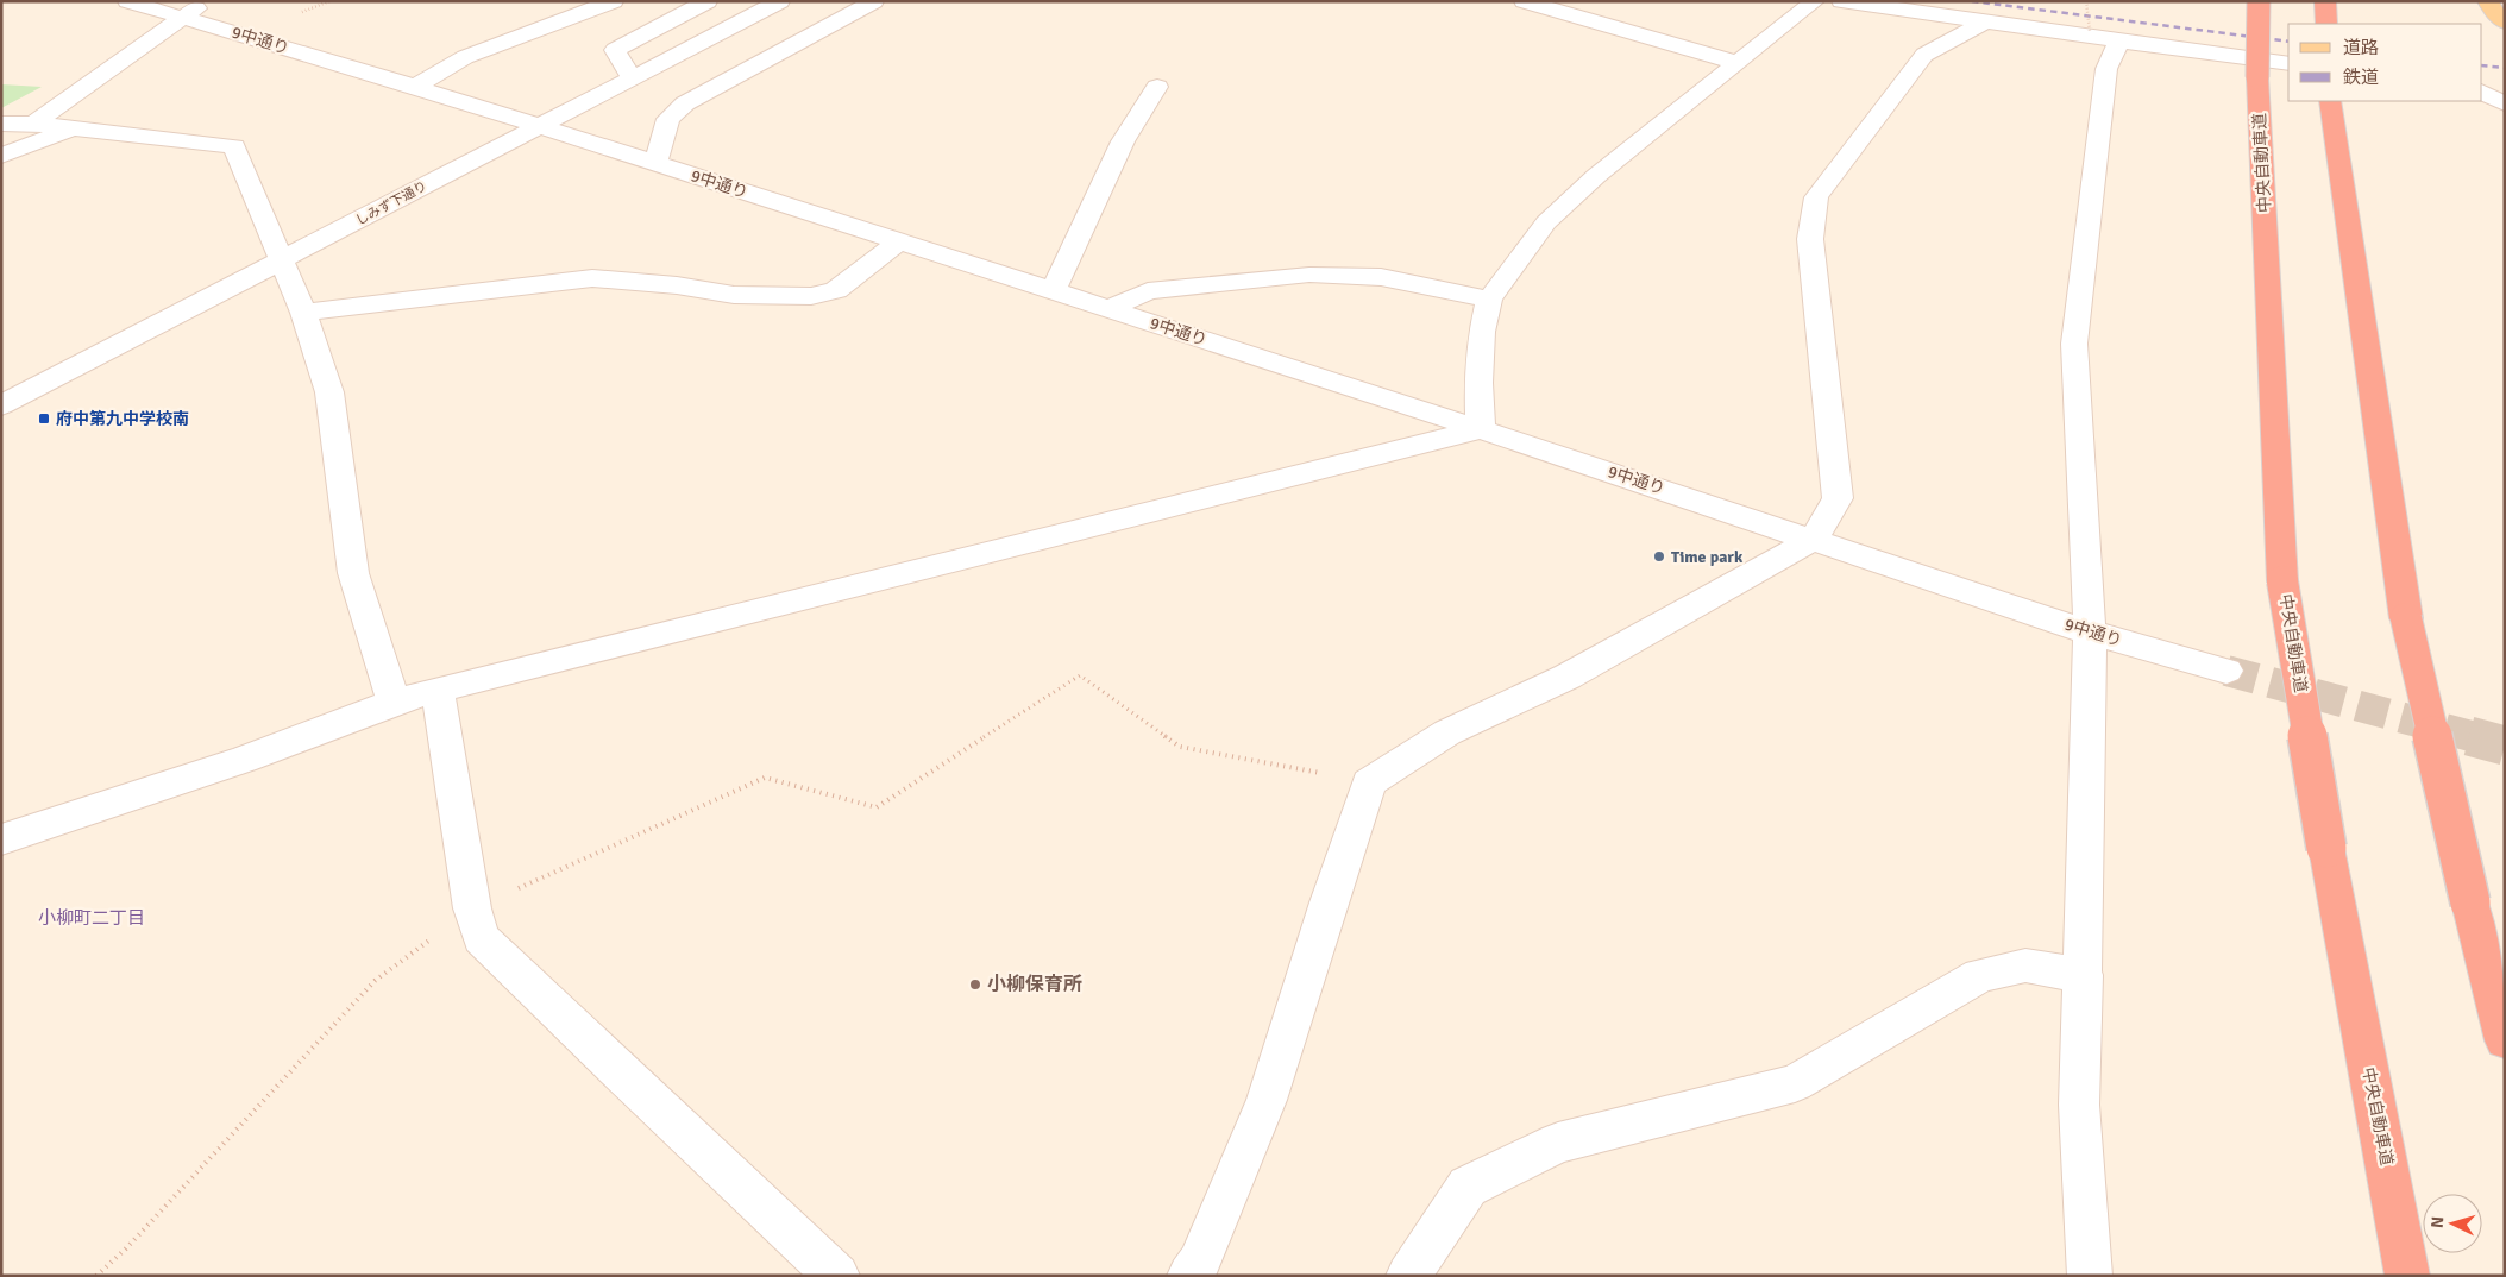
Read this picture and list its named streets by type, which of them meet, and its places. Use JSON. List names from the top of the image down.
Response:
{
  "streets": {
    "highway": ["中央自動車道"],
    "street": ["9中通り", "しみず下通り"]
  },
  "crossings": [
    ["9中通り", "しみず下通り"]
  ],
  "districts": ["小柳町二丁目"],
  "places": {
    "transit": ["府中第九中学校南"],
    "other": ["Time park", "小柳保育所"]
  },
  "legend": ["道路", "鉄道"],
  "north": "left"
}
